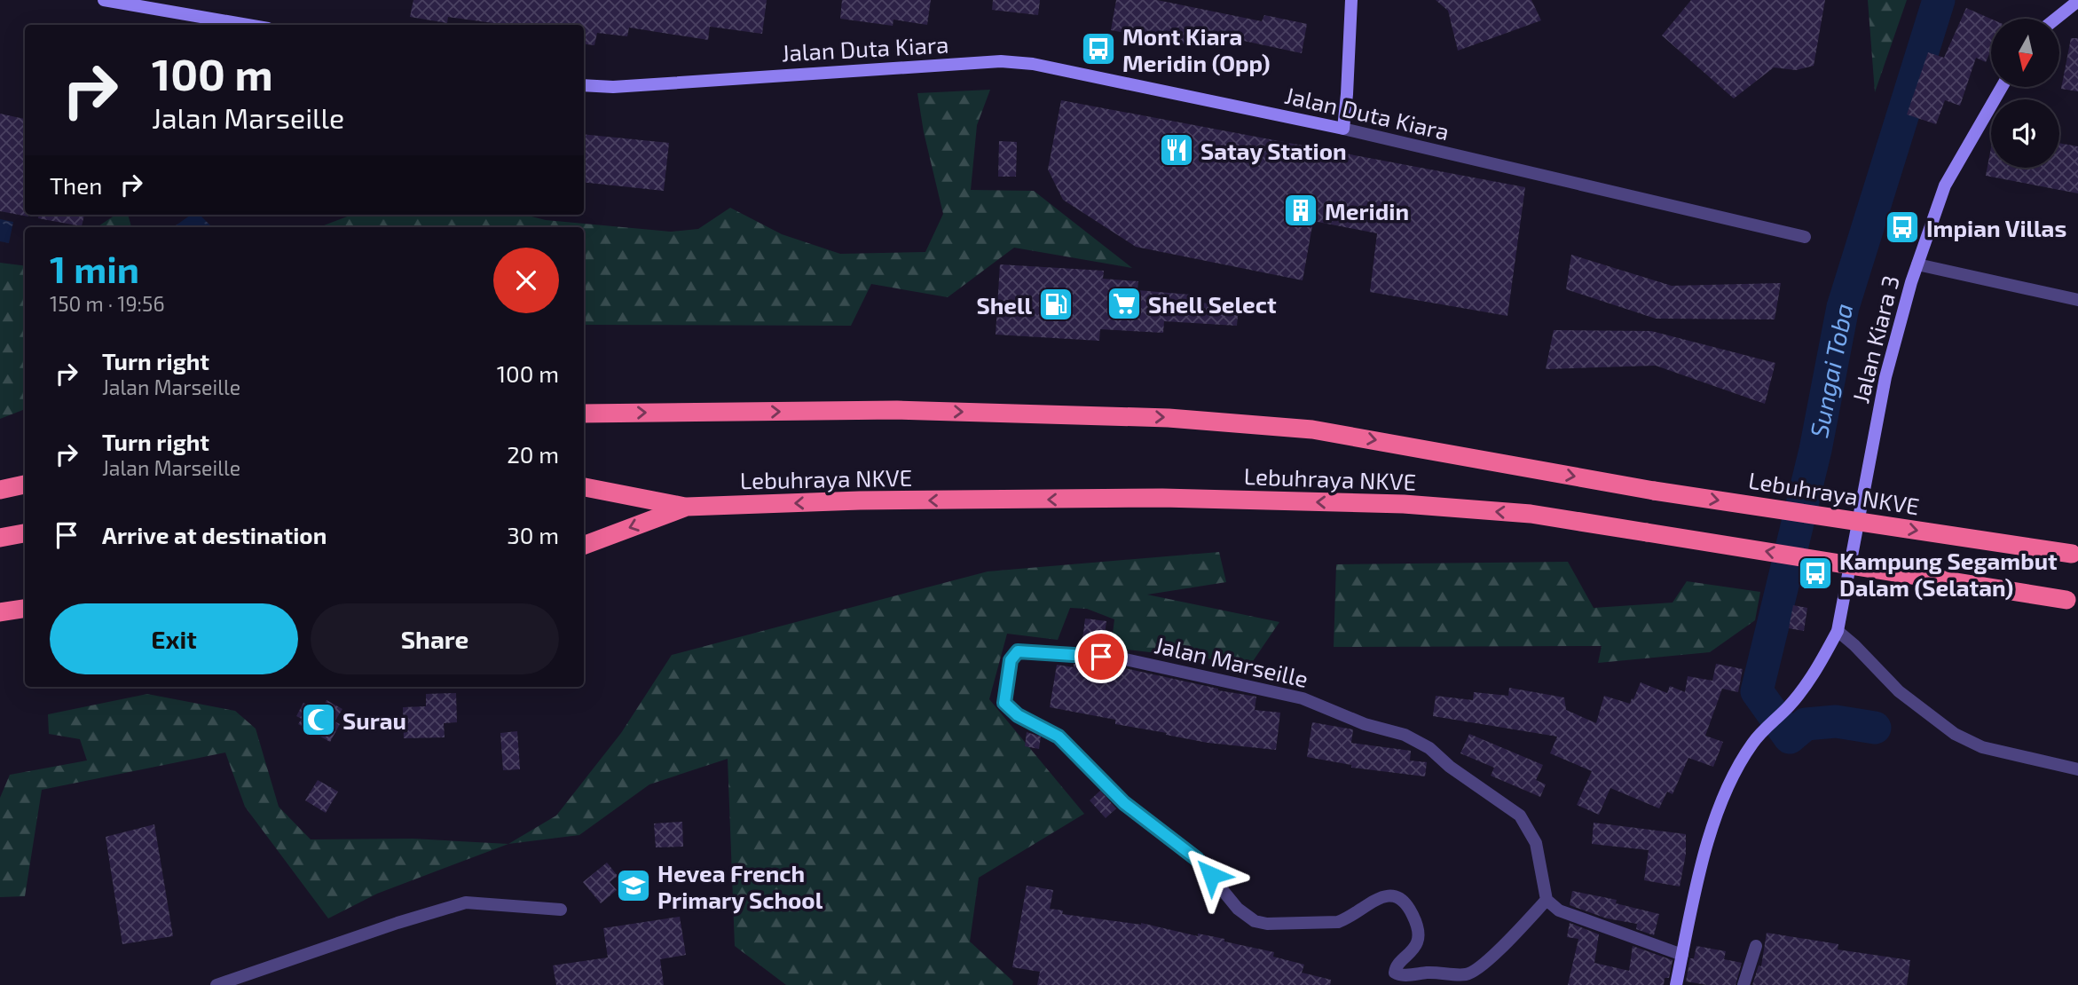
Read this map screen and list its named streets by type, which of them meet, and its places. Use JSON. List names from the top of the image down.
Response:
{
  "streets": {
    "highway": ["Lebuhraya NKVE"],
    "main road": ["Jalan Duta Kiara", "Jalan Kiara 3"],
    "street": ["Jalan Marseille"]
  },
  "water": ["Sungai Toba"],
  "places": {
    "bus stop": ["Mont Kiara Meridin (Opp)", "Impian Villas", "Kampung Segambut Dalam (Selatan)"],
    "restaurant": ["Satay Station"],
    "building": ["Meridin"],
    "supermarket": ["Shell Select"],
    "fuel station": ["Shell"],
    "mosque": ["Surau"],
    "school or university": ["Hevea French Primary School"]
  },
  "north": "bottom",
  "page": {
    "turn": ["100 m", "Jalan Marseille"],
    "then": "Then",
    "heading": ["1 min", "150 m · 19:56"],
    "list": [
      {
        "name": "Turn right",
        "note": "Jalan Marseille",
        "value": "100 m"
      },
      {
        "name": "Turn right",
        "note": "Jalan Marseille",
        "value": "20 m"
      },
      {
        "name": "Arrive at destination",
        "value": "30 m"
      }
    ],
    "buttons": ["Exit", "Share"]
  }
}
